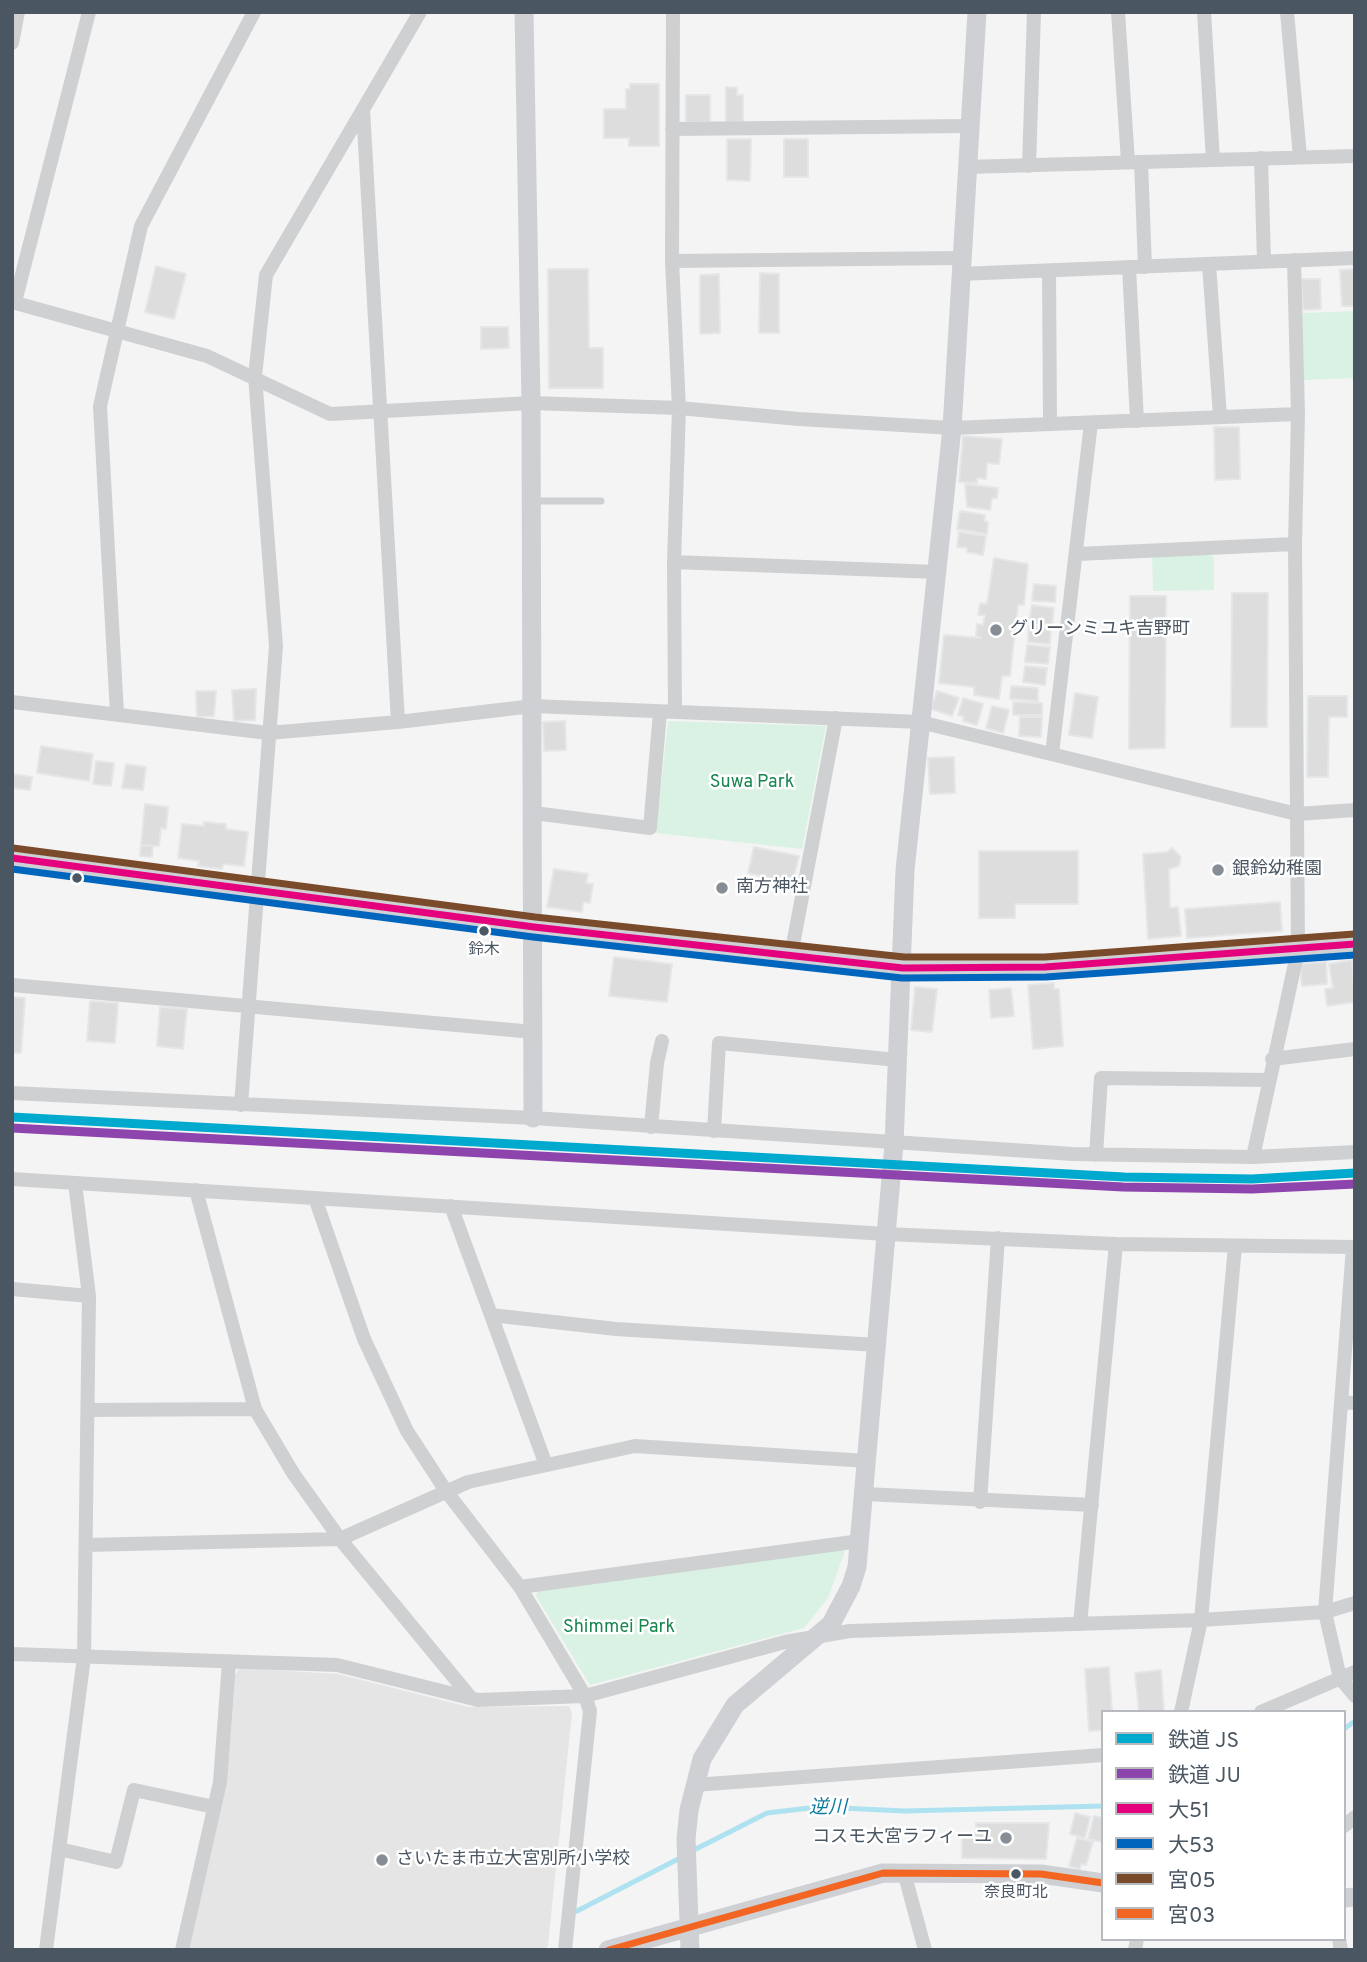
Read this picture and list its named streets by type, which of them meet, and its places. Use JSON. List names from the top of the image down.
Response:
{
  "water": ["逆川"],
  "parks": ["Suwa Park", "Shimmei Park"],
  "places": [
    "グリーンミユキ吉野町",
    "銀鈴幼稚園",
    "南方神社",
    "鈴木",
    "コスモ大宮ラフィーユ",
    "さいたま市立大宮別所小学校",
    "奈良町北"
  ],
  "lines": [
    "transit line 宮05",
    "transit line 大51",
    "transit line 大53",
    "rail line JS",
    "rail line JU",
    "transit line 宮03"
  ],
  "legend": [
    "鉄道 JS",
    "鉄道 JU",
    "大51",
    "大53",
    "宮05",
    "宮03"
  ]
}
